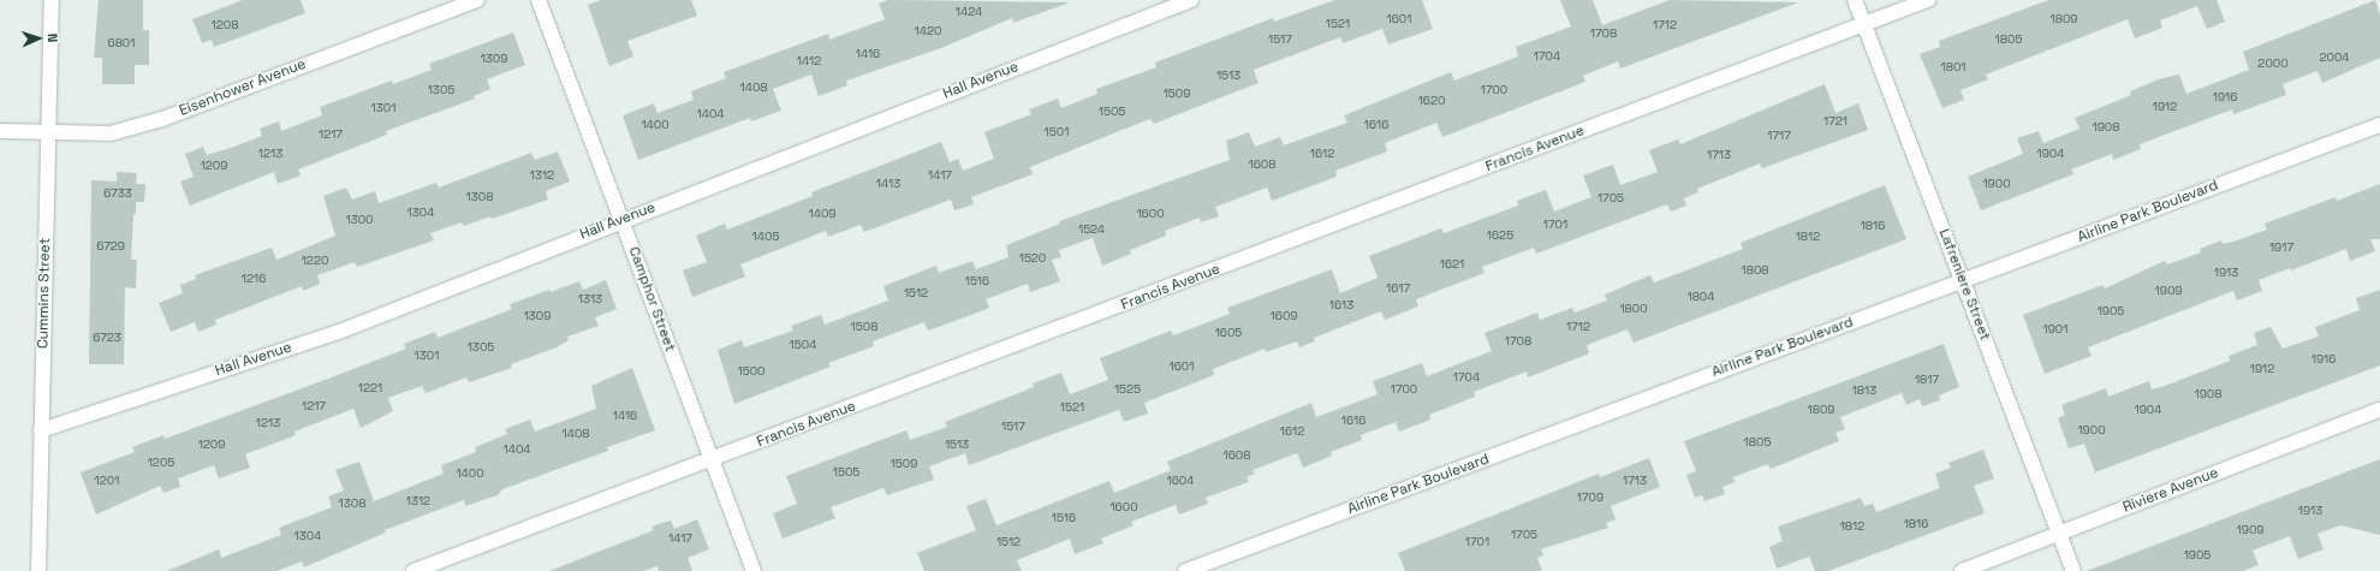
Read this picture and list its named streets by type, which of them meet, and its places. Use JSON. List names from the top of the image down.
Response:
{
  "streets": {
    "street": [
      "Hall Avenue",
      "Eisenhower Avenue",
      "Francis Avenue",
      "Airline Park Boulevard",
      "Lafreniere Street",
      "Cummins Street",
      "Camphor Street",
      "Riviere Avenue"
    ]
  },
  "crossings": [
    ["Hall Avenue", "Cummins Street"],
    ["Hall Avenue", "Camphor Street"],
    ["Eisenhower Avenue", "Cummins Street"],
    ["Francis Avenue", "Lafreniere Street"],
    ["Francis Avenue", "Camphor Street"],
    ["Airline Park Boulevard", "Lafreniere Street"],
    ["Lafreniere Street", "Riviere Avenue"]
  ],
  "house_numbers": [
    "1424",
    "1601",
    "1809",
    "1521",
    "1208",
    "1712",
    "1420",
    "1708",
    "1517",
    "1805",
    "6801",
    "1416",
    "1704",
    "2004",
    "1309",
    "1412",
    "2000",
    "1801",
    "1513",
    "1408",
    "1305",
    "1700",
    "1509",
    "1916",
    "1620",
    "1912",
    "1301",
    "1505",
    "1404",
    "1721",
    "1400",
    "1616",
    "1908",
    "1501",
    "1217",
    "1717",
    "1213",
    "1612",
    "1904",
    "1713",
    "1608",
    "1209",
    "1312",
    "1417",
    "1413",
    "1900",
    "6733",
    "1308",
    "1705",
    "1304",
    "1409",
    "1600",
    "1300",
    "1701",
    "1816",
    "1524",
    "1625",
    "1405",
    "1812",
    "6729",
    "1917",
    "1520",
    "1220",
    "1621",
    "1808",
    "1913",
    "1216",
    "1516",
    "1617",
    "1909",
    "1512",
    "1804",
    "1313",
    "1613",
    "1800",
    "1905",
    "1309",
    "1609",
    "1508",
    "1712",
    "1901",
    "1605",
    "6723",
    "1708",
    "1504",
    "1305",
    "1301",
    "1916",
    "1601",
    "1912",
    "1500",
    "1704",
    "1817",
    "1221",
    "1525",
    "1700",
    "1813",
    "1908",
    "1217",
    "1521",
    "1809",
    "1904",
    "1416",
    "1616",
    "1213",
    "1517",
    "1900",
    "1612",
    "1408",
    "1805",
    "1209",
    "1513",
    "1404",
    "1608",
    "1205",
    "1509",
    "1505",
    "1400",
    "1201",
    "1604",
    "1713",
    "1709",
    "1312",
    "1308",
    "1600",
    "1913",
    "1516",
    "1816",
    "1812",
    "1909",
    "1705",
    "1304",
    "1417",
    "1512",
    "1701",
    "1905"
  ],
  "north": "right"
}
